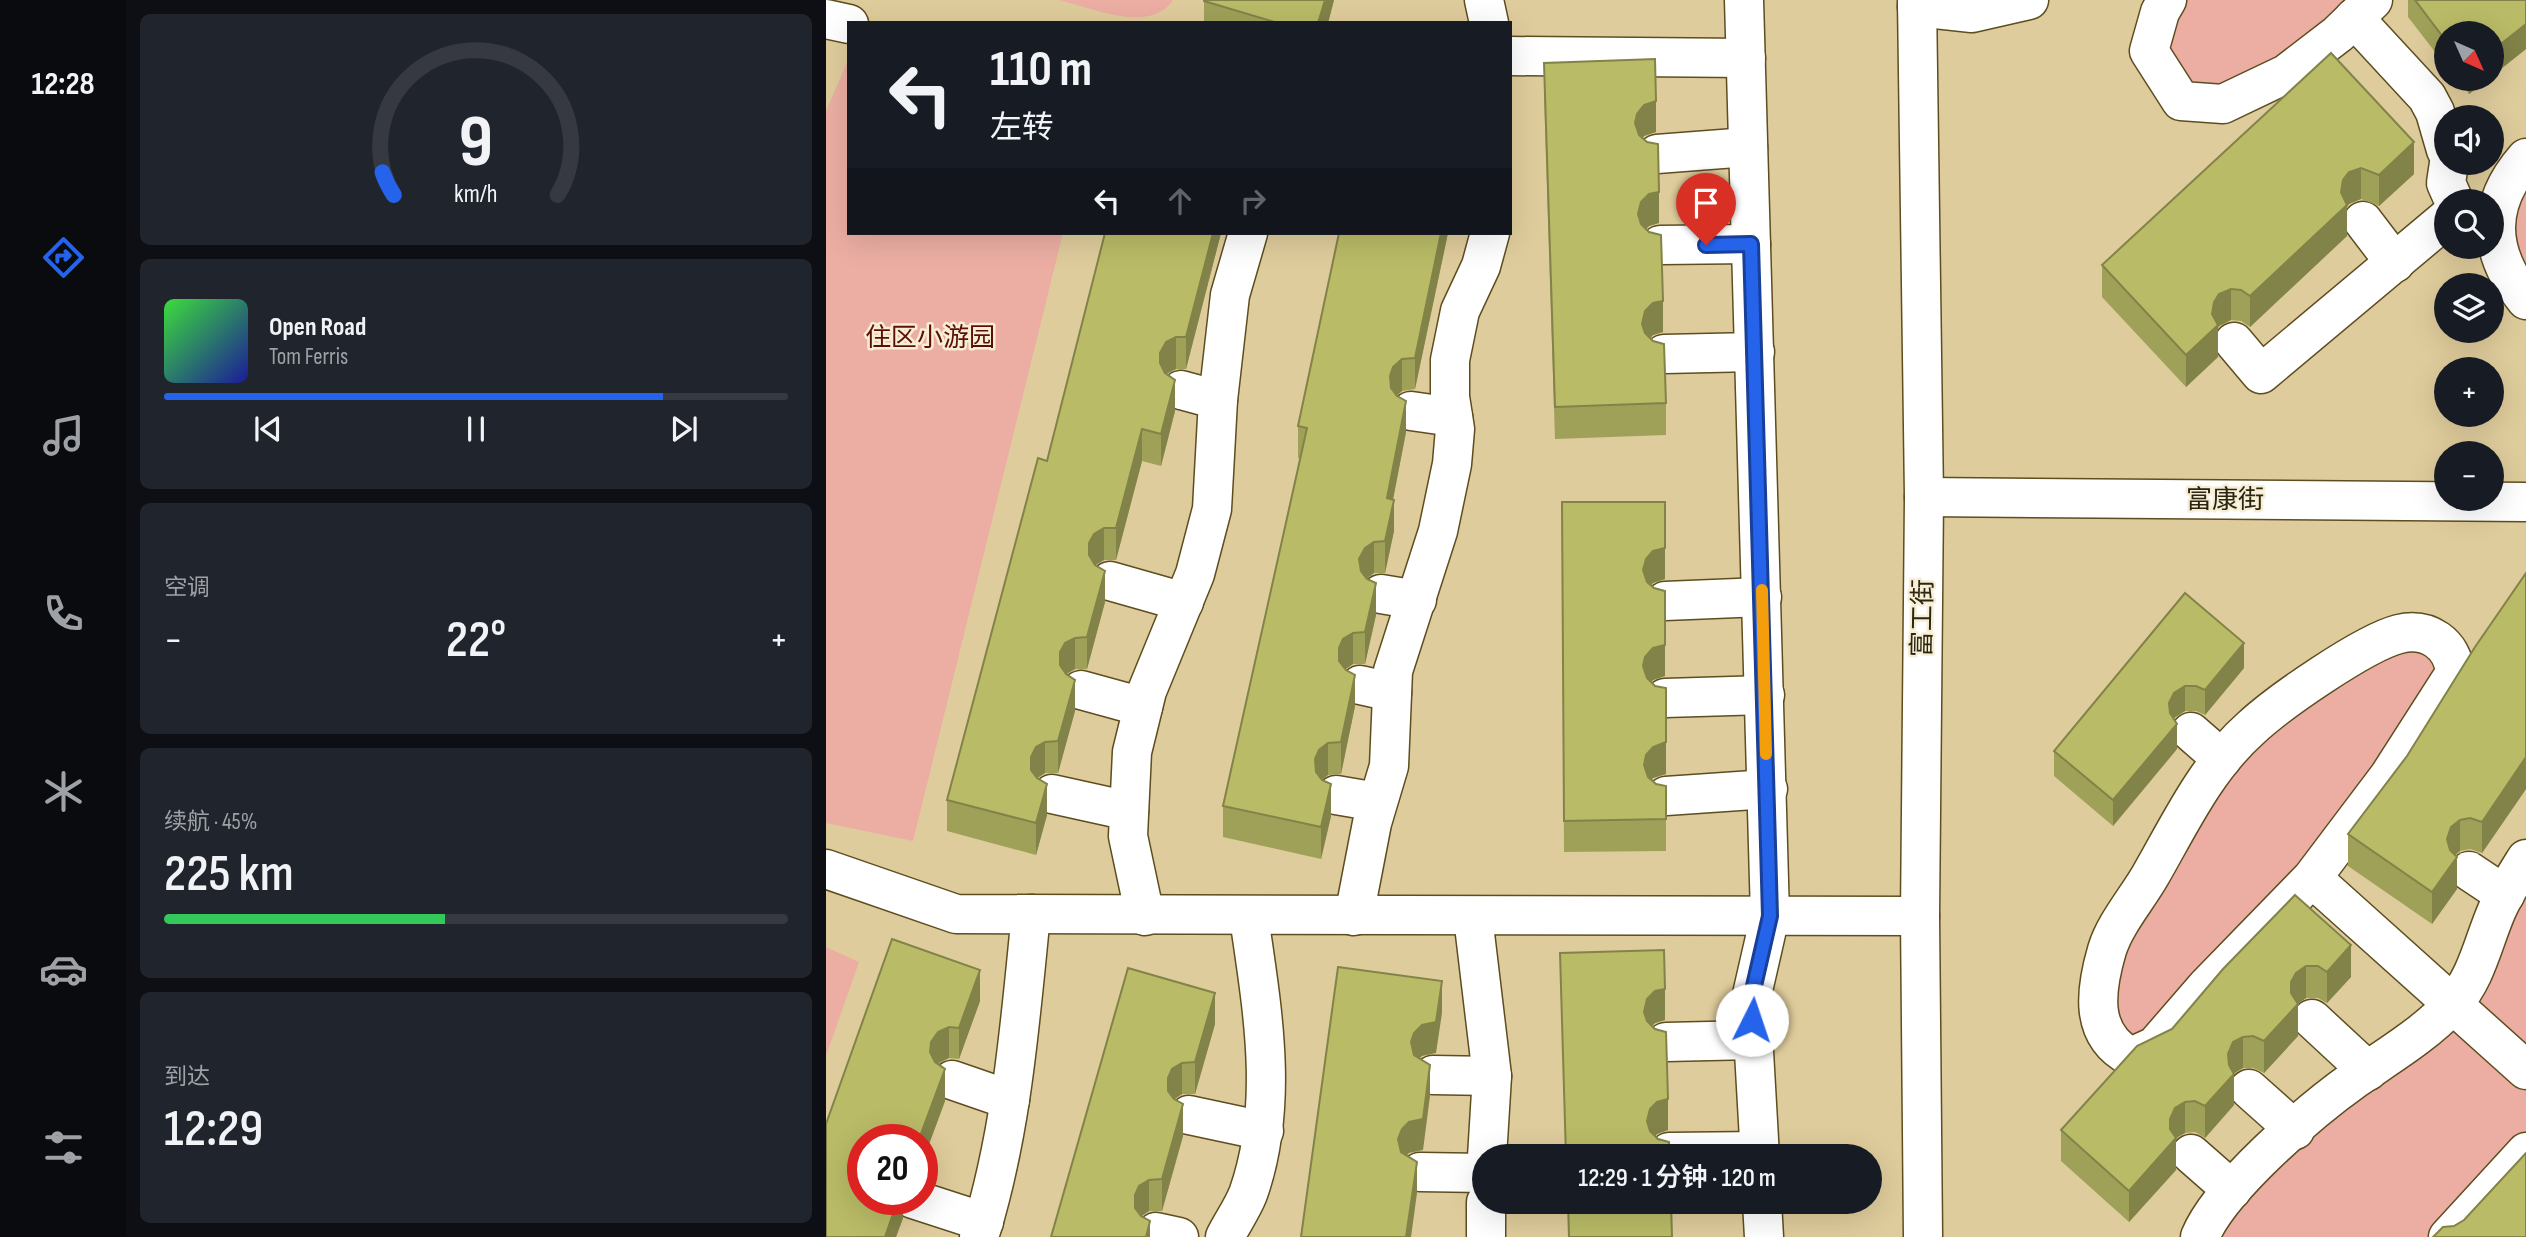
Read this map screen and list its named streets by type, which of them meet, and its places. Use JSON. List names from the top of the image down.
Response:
{
  "streets": {
    "street": ["富康街", "富工街"]
  },
  "crossings": [
    ["富康街", "富工街"]
  ],
  "parks": ["住区小游园"],
  "north": "bottom right",
  "page": {
    "tabs": "12:28",
    "map_buttons": ["+", "−"],
    "turn": ["110 m", "左转"],
    "song": ["Open Road", "Tom Ferris"],
    "tile": [
      "空调",
      ["续航 · 45%", "225 km"],
      ["到达", "12:29"]
    ],
    "heat": ["−", "22°", "+"],
    "limit": "20",
    "trip": "12:29 · 1 分钟 · 120 m",
    "gauge": ["9", "km/h"]
  }
}
